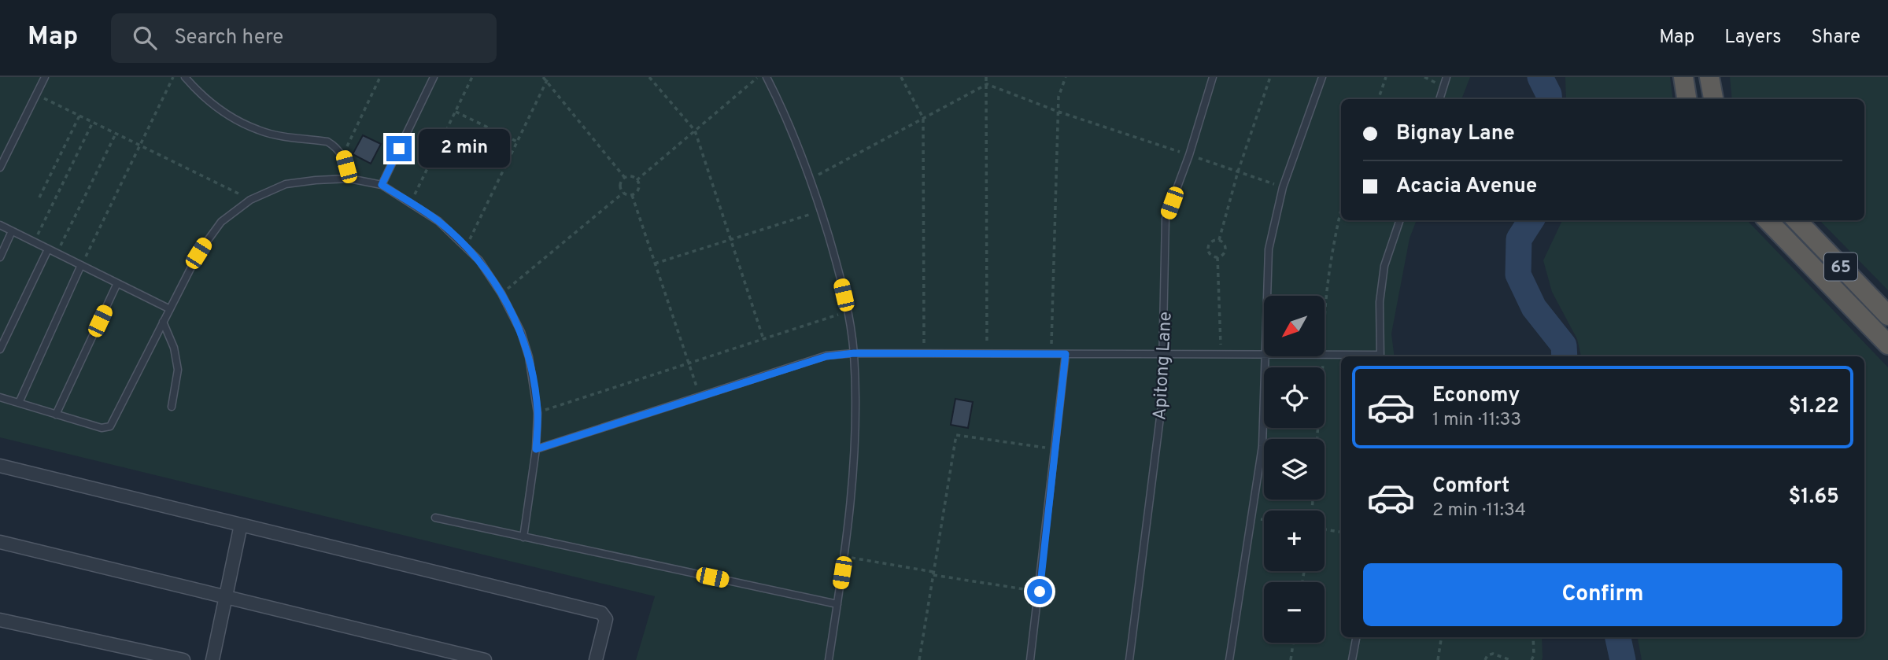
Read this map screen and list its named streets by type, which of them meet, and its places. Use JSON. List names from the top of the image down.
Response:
{
  "streets": {
    "highway": ["65"],
    "lane": ["Apitong Lane"]
  },
  "north": "bottom left",
  "page": {
    "header": "Map",
    "search": "Search here",
    "nav": ["Map", "Layers", "Share"],
    "banner": ["Bignay Lane", "Acacia Avenue"],
    "bubble": "2 min",
    "map_buttons": ["+", "−"],
    "list": [
      {
        "name": "Economy",
        "note": "1 min · 11:33",
        "value": "$1.22"
      },
      {
        "name": "Comfort",
        "note": "2 min · 11:34",
        "value": "$1.65"
      }
    ],
    "buttons": "Confirm"
  }
}
